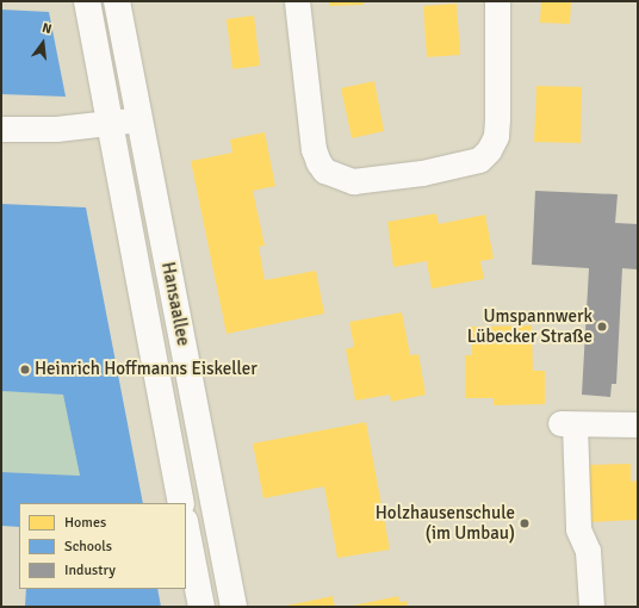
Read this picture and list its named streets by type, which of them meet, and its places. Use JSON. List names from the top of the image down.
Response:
{
  "streets": {
    "main road": ["Hansaallee"]
  },
  "places": ["Umspannwerk Lübecker Straße", "Heinrich Hoffmanns Eiskeller", "Holzhausenschule (im Umbau)"],
  "legend": ["Homes", "Schools", "Industry"],
  "north": "top"
}
